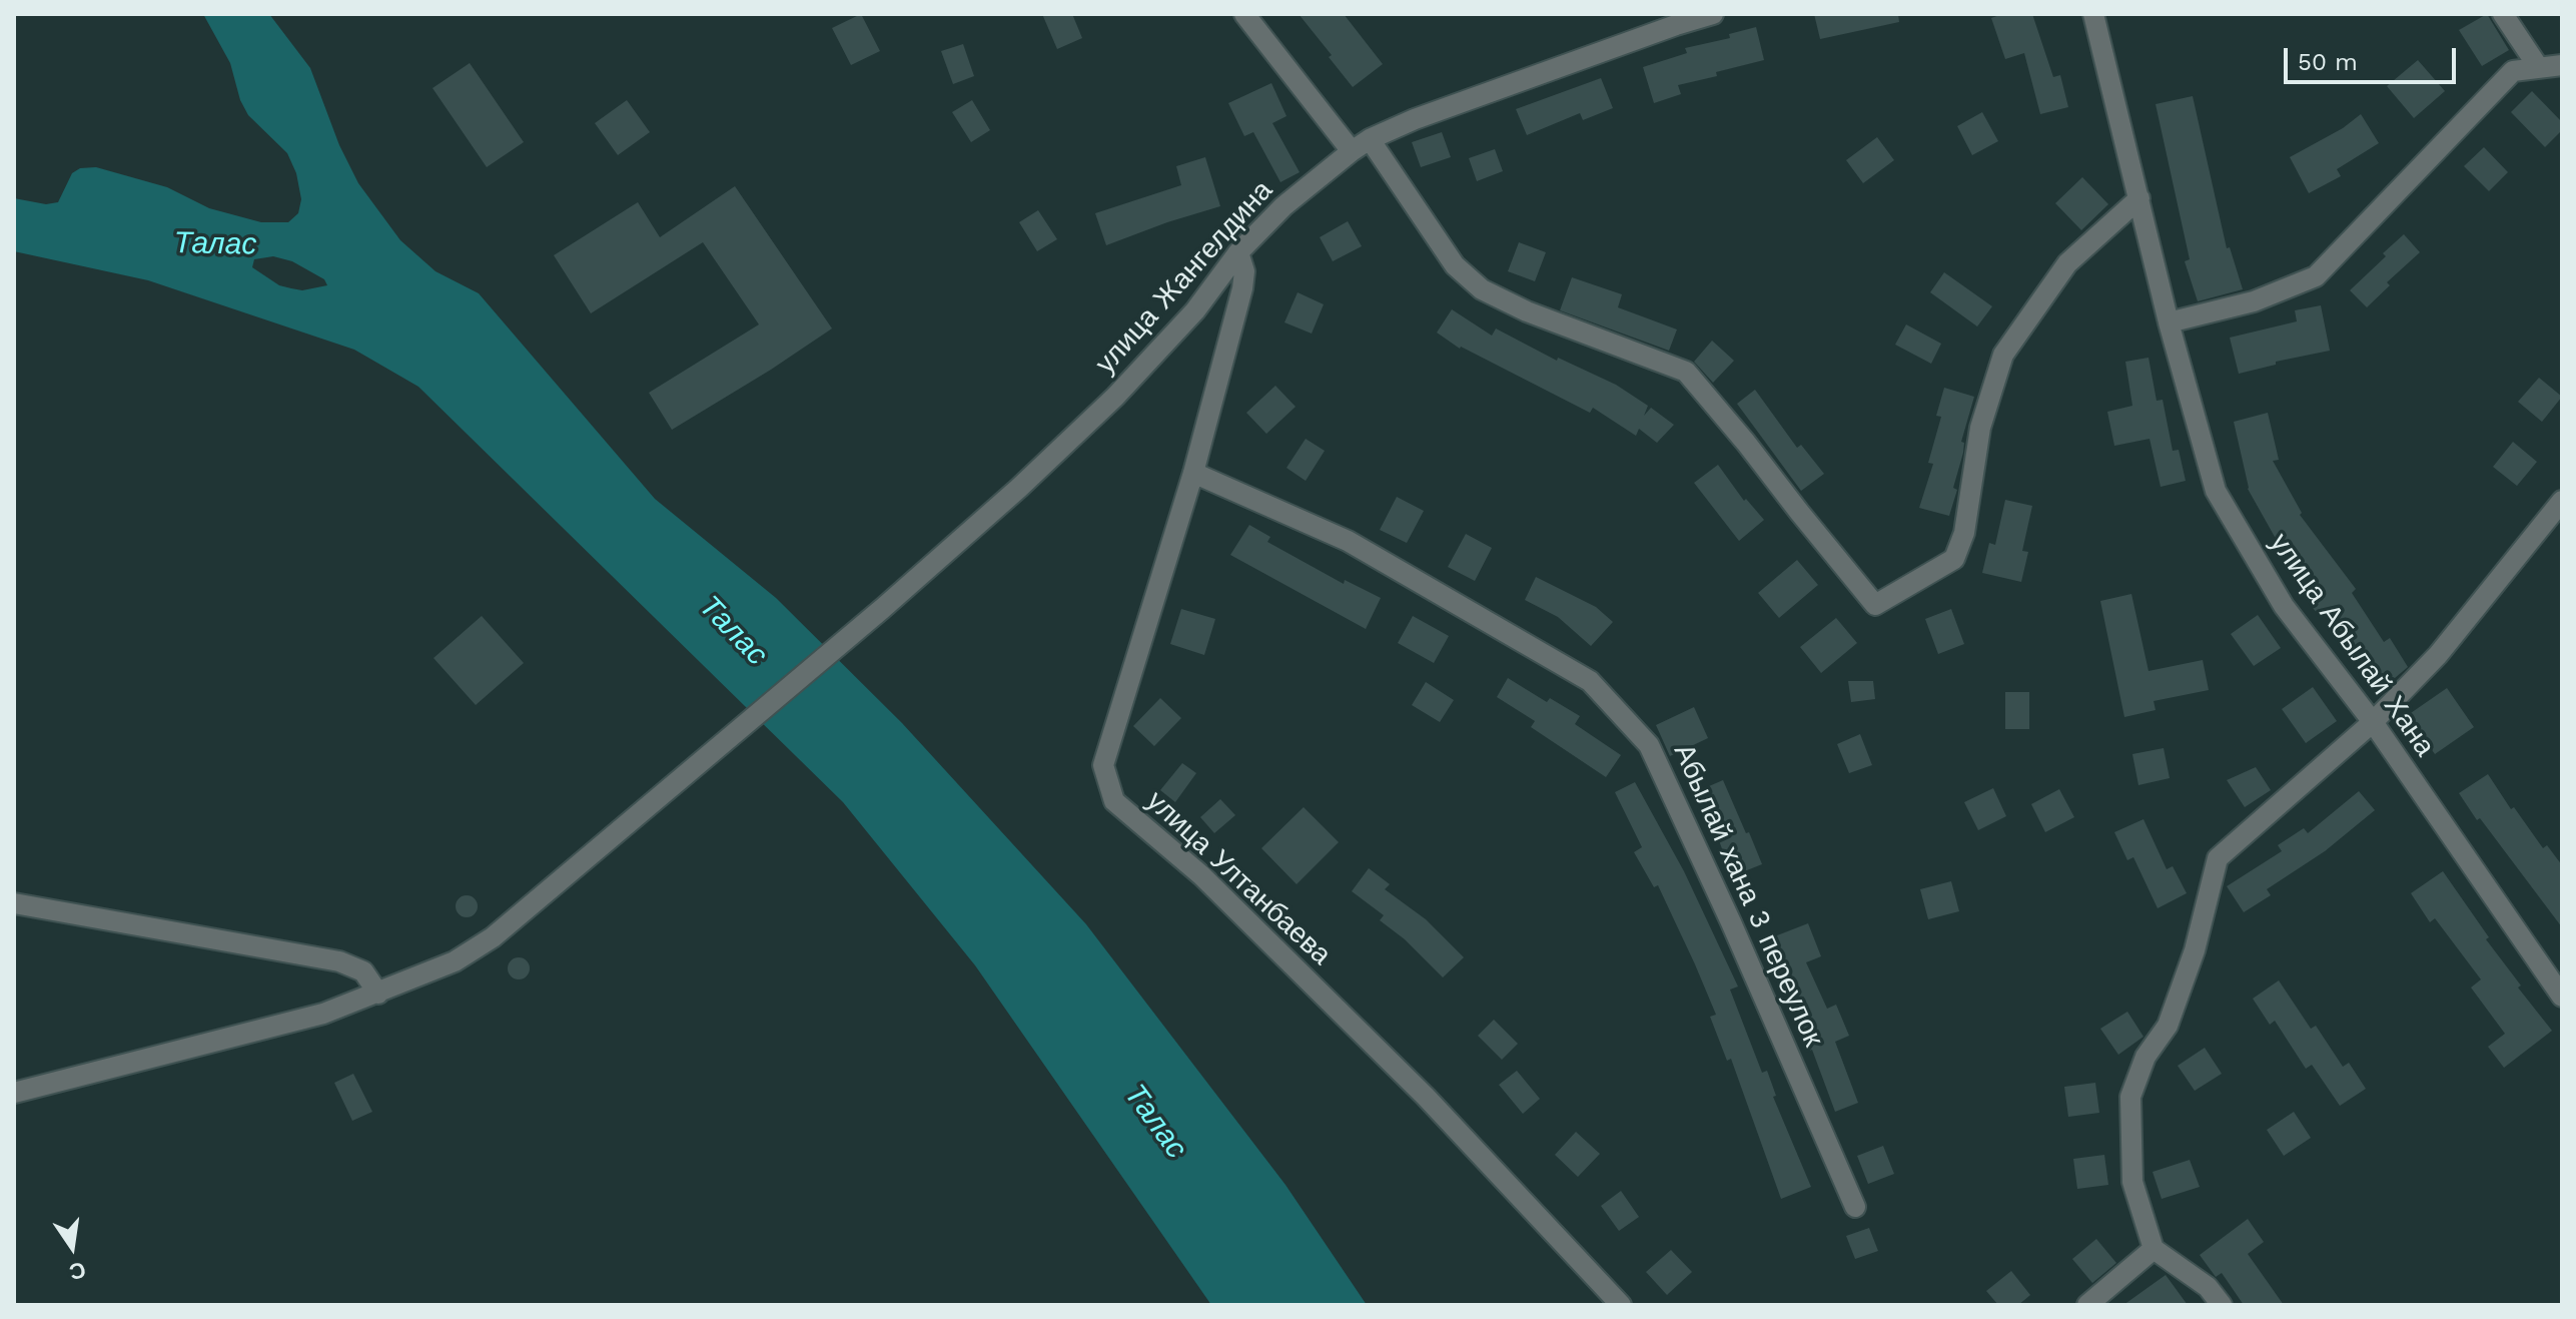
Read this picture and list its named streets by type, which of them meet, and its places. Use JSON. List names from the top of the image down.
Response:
{
  "streets": {
    "street": [
      "улица Жангелдина",
      "улица Абылай Хана",
      "улица Ултанбаева",
      "Абылай хана 3 переулок"
    ]
  },
  "crossings": [
    ["улица Жангелдина", "улица Ултанбаева"],
    ["улица Ултанбаева", "Абылай хана 3 переулок"]
  ],
  "water": ["Талас"],
  "scale_bar": "50 m",
  "north": "bottom"
}
